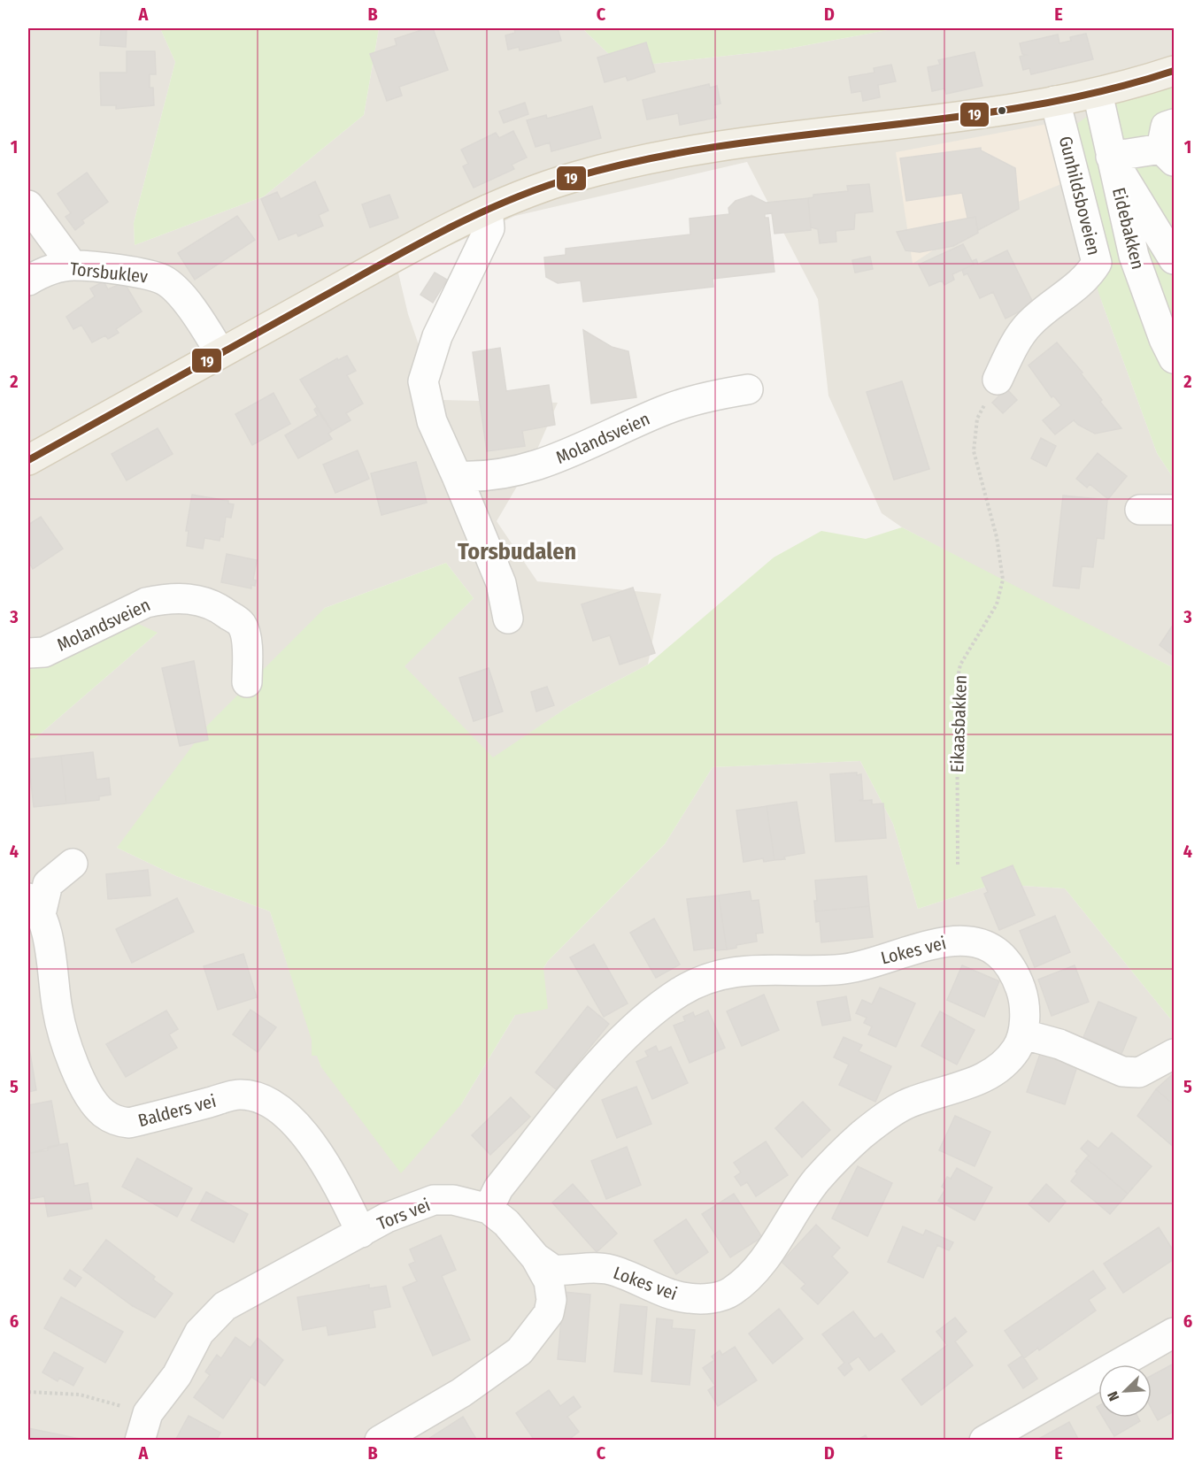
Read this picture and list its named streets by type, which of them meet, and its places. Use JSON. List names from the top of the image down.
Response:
{
  "streets": {
    "street": [
      "Gunhildsboveien",
      "Eidebakken",
      "Torsbuklev",
      "Molandsveien",
      "Lokes vei",
      "Balders vei",
      "Tors vei"
    ],
    "path": ["Eikaasbakken"]
  },
  "crossings": [
    ["Gunhildsboveien", "Eikaasbakken"],
    ["Lokes vei", "Tors vei"],
    ["Balders vei", "Tors vei"]
  ],
  "districts": ["Torsbudalen"],
  "lines": ["transit line 19"],
  "north": "bottom left",
  "grid": {
    "columns": [
      "A",
      "B",
      "C",
      "D",
      "E"
    ],
    "rows": [
      "1",
      "2",
      "3",
      "4",
      "5",
      "6"
    ]
  }
}
